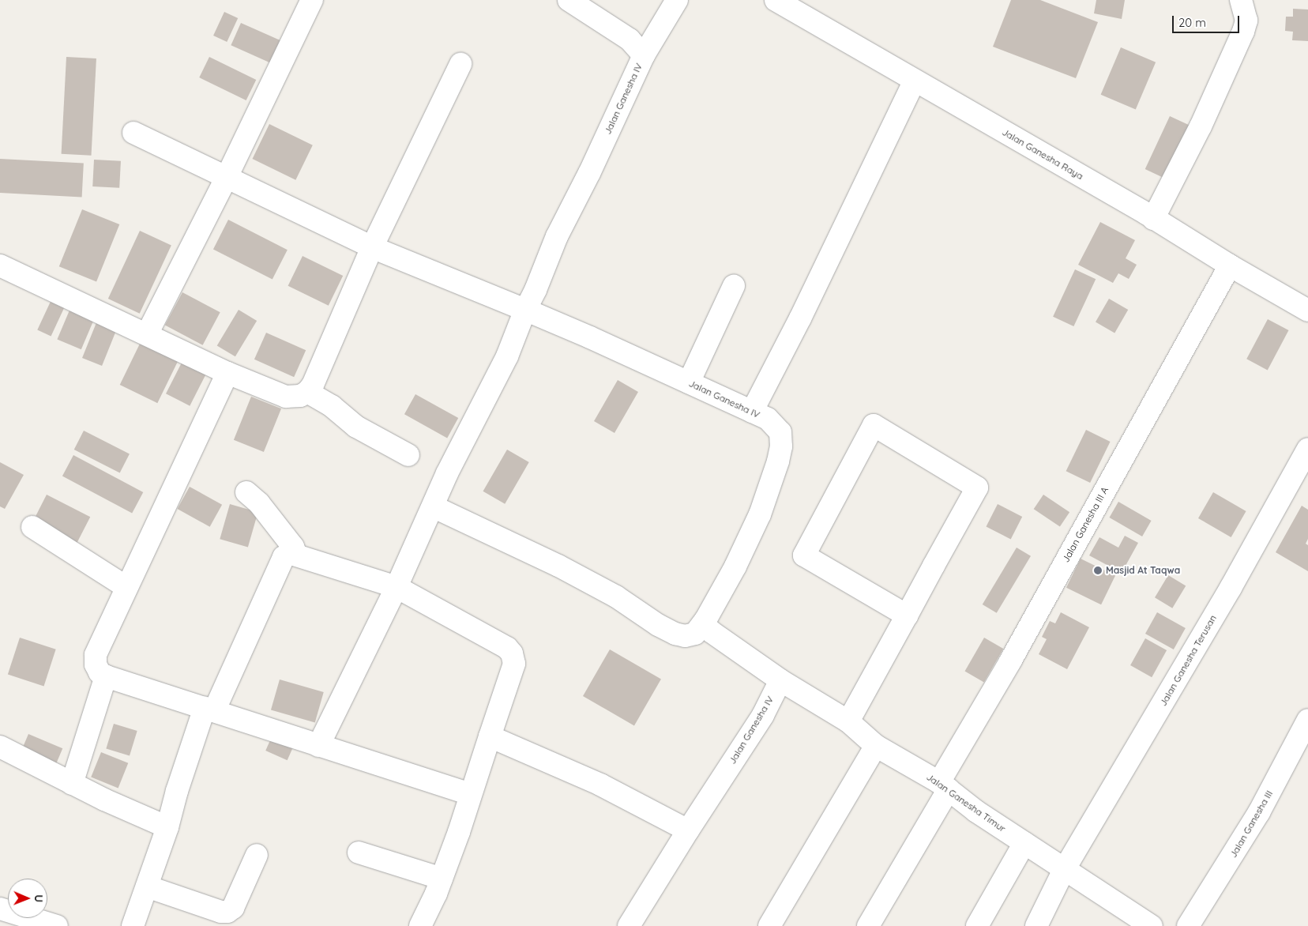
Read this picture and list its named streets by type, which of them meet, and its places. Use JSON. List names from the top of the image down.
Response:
{
  "streets": {
    "street": [
      "Jalan Ganesha IV",
      "Jalan Ganesha Raya",
      "Jalan Ganesha III A",
      "Jalan Ganesha Terusan",
      "Jalan Ganesha Timur",
      "Jalan Ganesha III"
    ]
  },
  "crossings": [
    ["Jalan Ganesha IV", "Jalan Ganesha Timur"],
    ["Jalan Ganesha Raya", "Jalan Ganesha III A"],
    ["Jalan Ganesha III A", "Jalan Ganesha Timur"],
    ["Jalan Ganesha Terusan", "Jalan Ganesha Timur"]
  ],
  "places": ["Masjid At Taqwa"],
  "scale_bar": "20 m",
  "north": "right"
}
